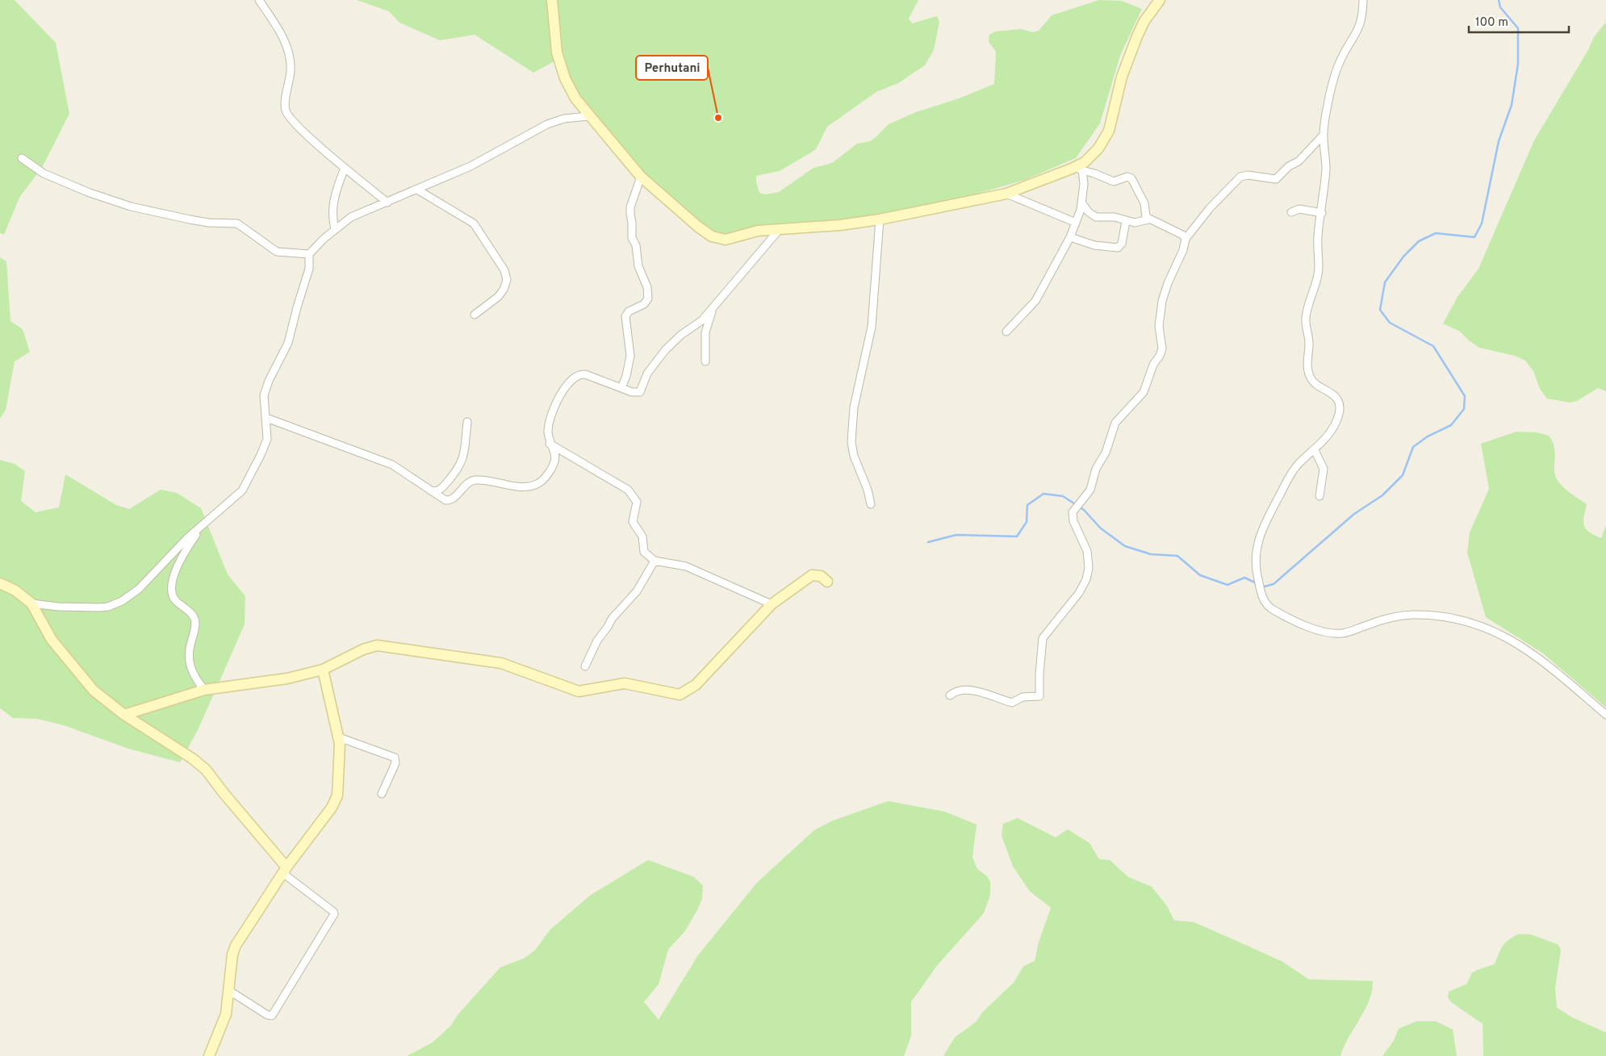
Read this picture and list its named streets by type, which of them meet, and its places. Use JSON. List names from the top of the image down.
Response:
{
  "places": ["Perhutani"],
  "scale_bar": "100 m"
}
